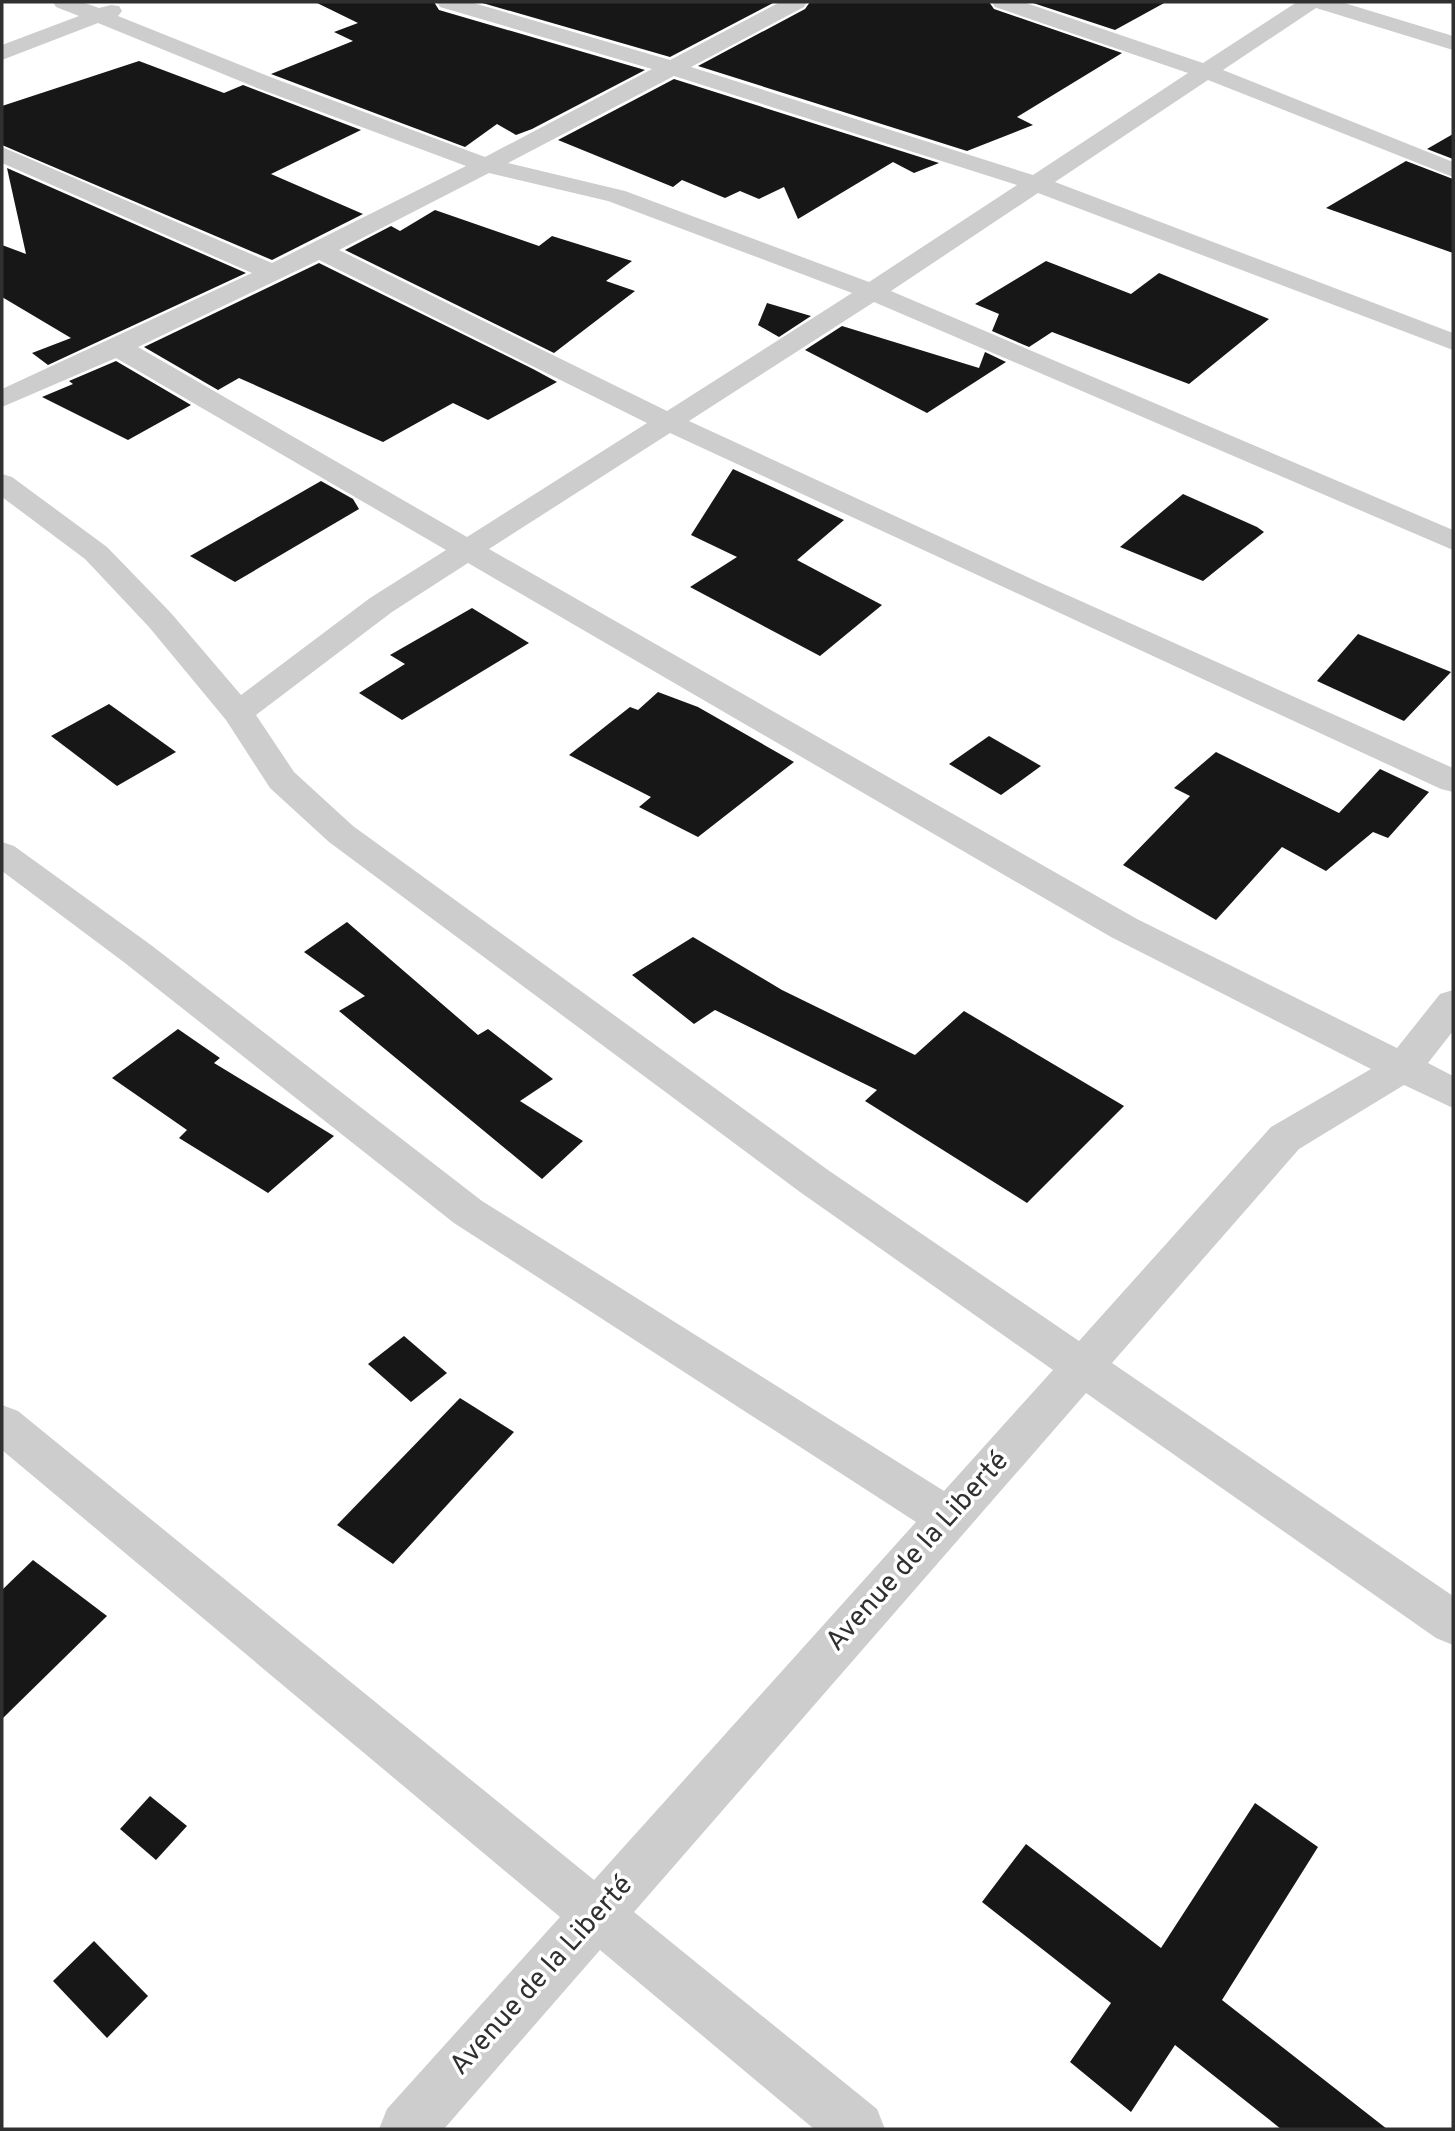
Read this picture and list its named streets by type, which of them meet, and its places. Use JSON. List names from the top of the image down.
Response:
{
  "streets": {
    "street": ["Avenue de la Liberté"]
  }
}
